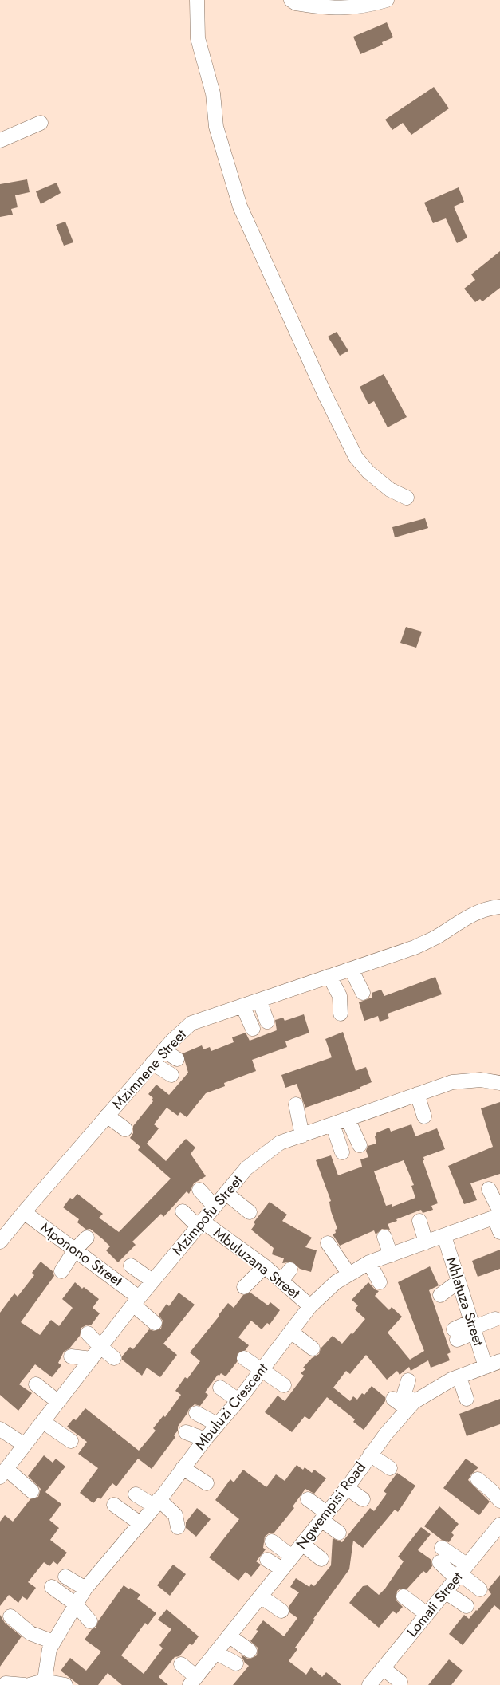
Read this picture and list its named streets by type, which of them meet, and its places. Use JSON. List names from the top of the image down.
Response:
{
  "streets": {
    "street": [
      "Mzimnene Street",
      "Mzimpofu Street",
      "Mponono Street",
      "Mbuluzana Street",
      "Mhlatuza Street",
      "Mbuluzi Crescent",
      "Ngwempisi Road",
      "Lomati Street"
    ]
  },
  "crossings": [
    ["Mzimnene Street", "Mponono Street"],
    ["Mzimpofu Street", "Mponono Street"],
    ["Mzimpofu Street", "Mbuluzana Street"],
    ["Mbuluzana Street", "Mbuluzi Crescent"],
    ["Mhlatuza Street", "Mbuluzi Crescent"],
    ["Mhlatuza Street", "Ngwempisi Road"]
  ]
}
